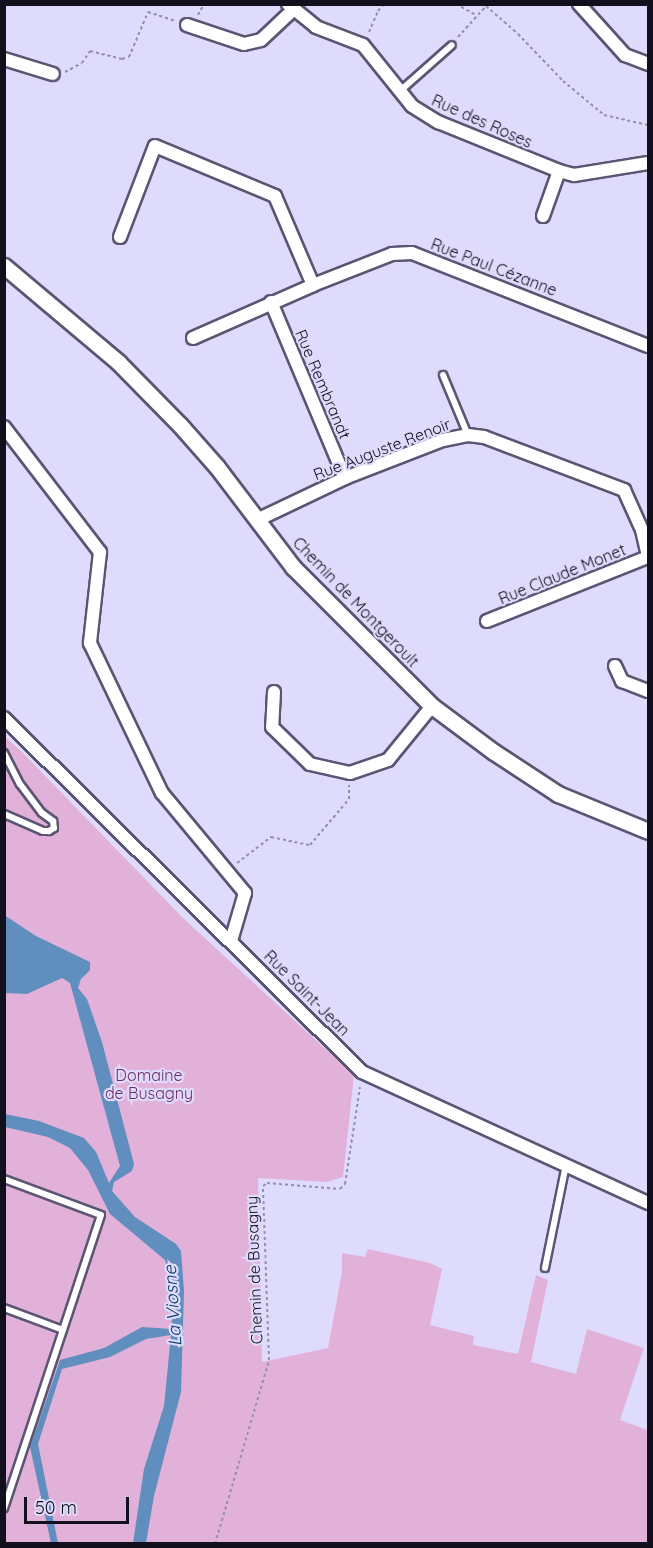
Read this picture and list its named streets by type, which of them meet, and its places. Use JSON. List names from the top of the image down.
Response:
{
  "streets": {
    "street": [
      "Rue des Roses",
      "Rue Paul Cézanne",
      "Rue Rembrandt",
      "Rue Auguste Renoir",
      "Rue Claude Monet",
      "Chemin de Montgeroult",
      "Rue Saint-Jean"
    ],
    "path": ["Chemin de Busagny"]
  },
  "crossings": [
    ["Rue Paul Cézanne", "Rue Rembrandt"],
    ["Rue Rembrandt", "Rue Auguste Renoir"],
    ["Rue Auguste Renoir", "Rue Claude Monet"],
    ["Rue Auguste Renoir", "Chemin de Montgeroult"],
    ["Rue Saint-Jean", "Chemin de Busagny"]
  ],
  "water": ["La Viosne"],
  "parks": ["Domaine de Busagny"],
  "scale_bar": "50 m"
}
